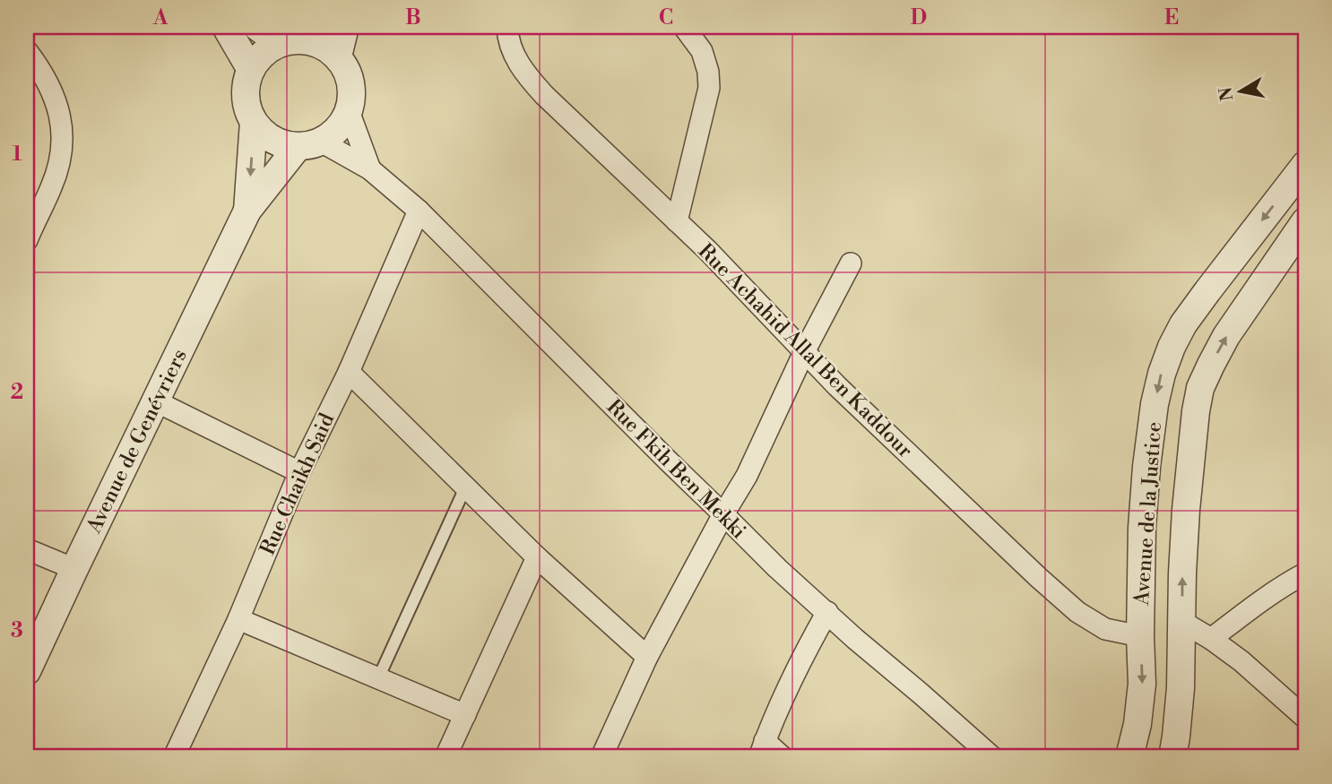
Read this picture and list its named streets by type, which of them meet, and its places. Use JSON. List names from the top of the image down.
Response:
{
  "streets": {
    "street": [
      "Rue Achahid Allal Ben Kaddour",
      "Avenue de Genévriers",
      "Rue Fkih Ben Mekki",
      "Rue Chaikh Said",
      "Avenue de la Justice"
    ]
  },
  "crossings": [
    ["Rue Achahid Allal Ben Kaddour", "Avenue de la Justice"],
    ["Avenue de Genévriers", "Rue Fkih Ben Mekki"],
    ["Rue Fkih Ben Mekki", "Rue Chaikh Said"]
  ],
  "north": "left",
  "grid": {
    "columns": [
      "A",
      "B",
      "C",
      "D",
      "E"
    ],
    "rows": ["1", "2", "3"]
  }
}
